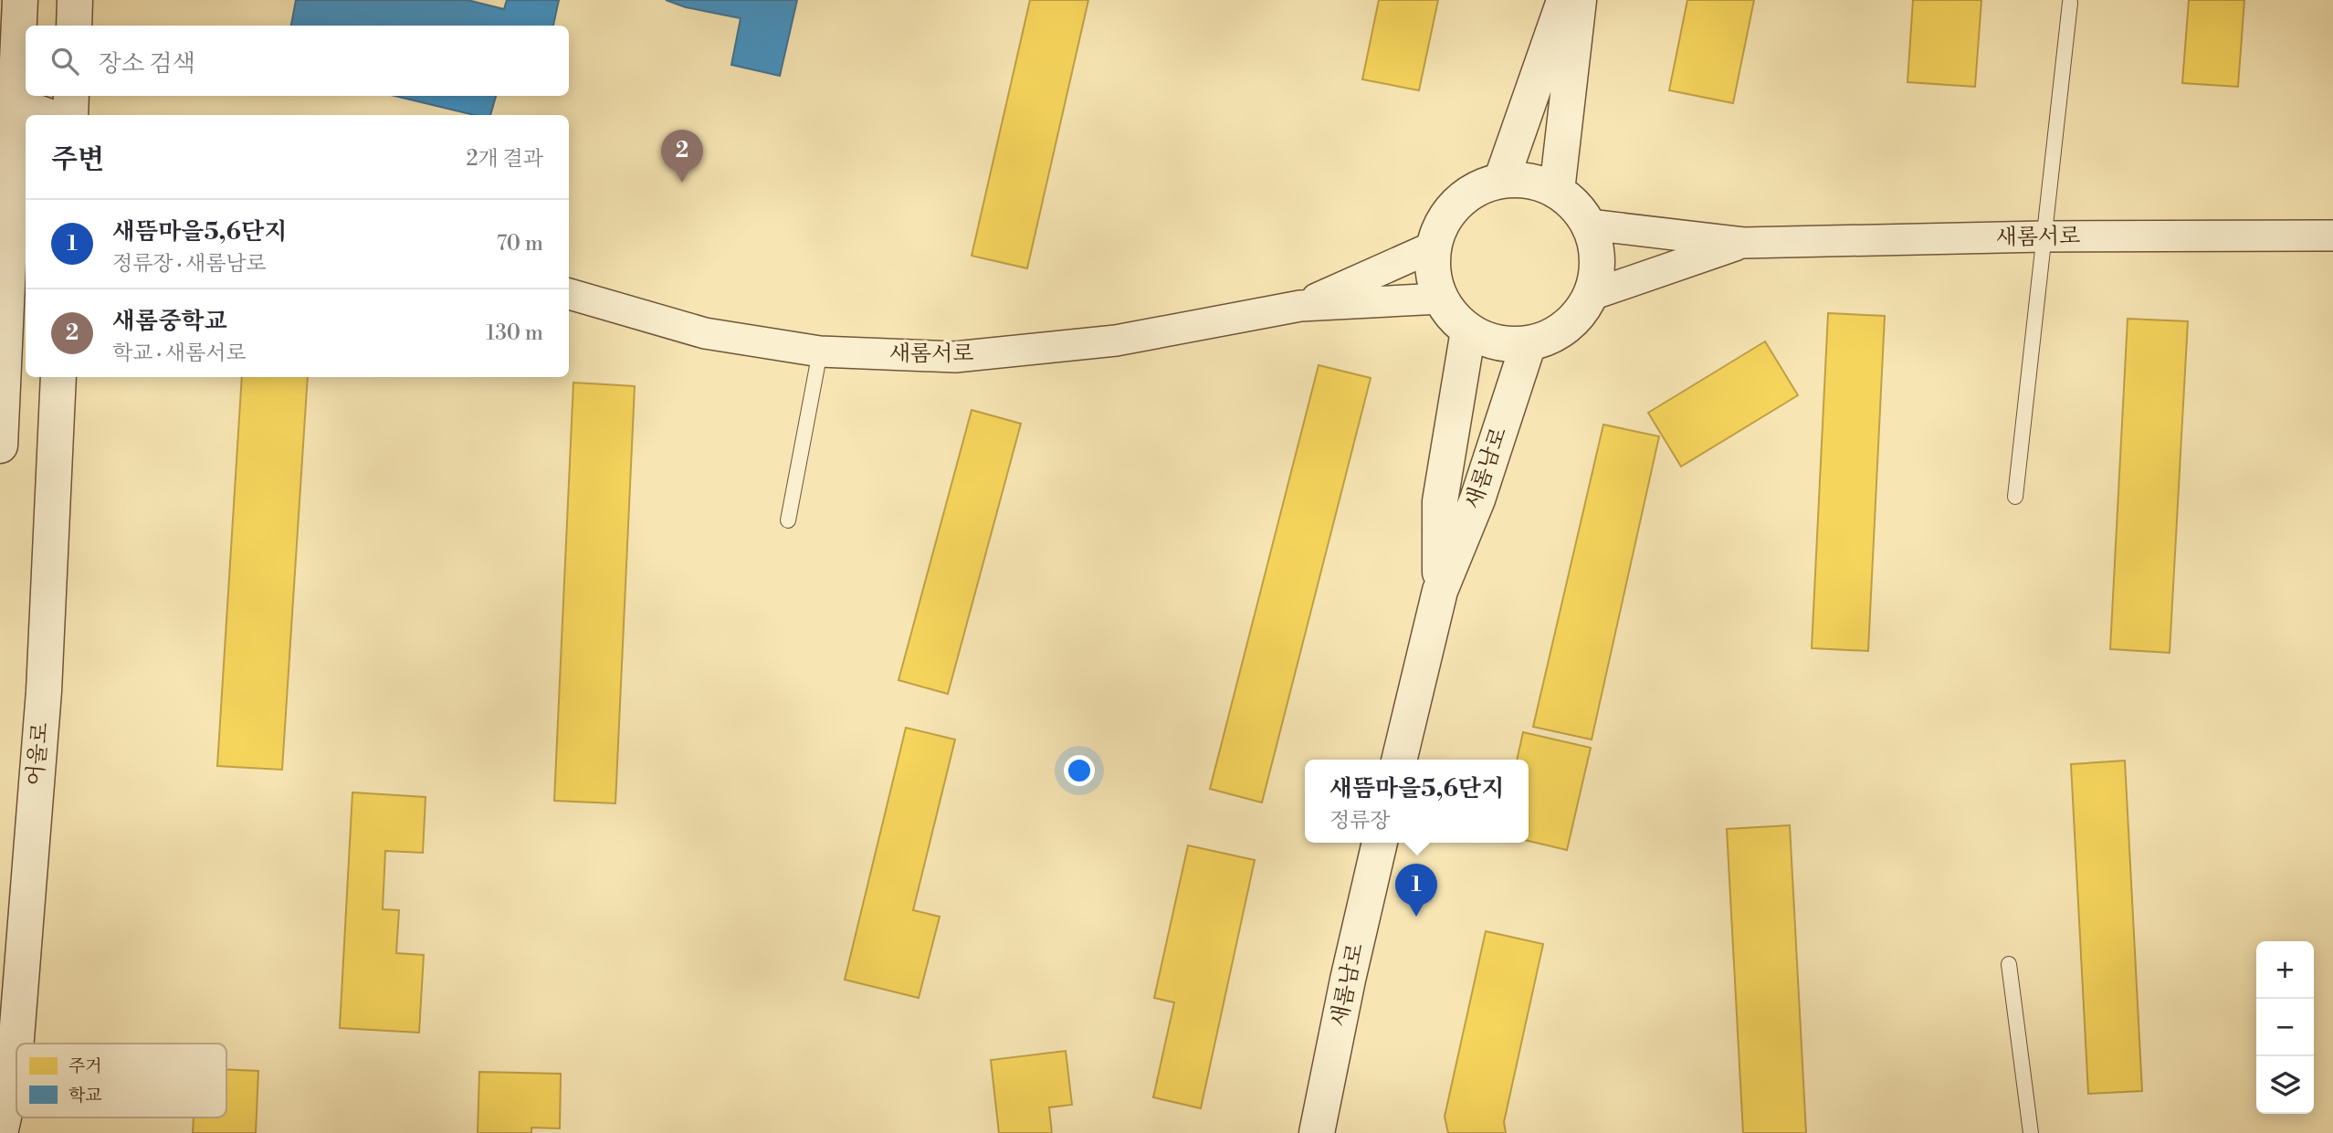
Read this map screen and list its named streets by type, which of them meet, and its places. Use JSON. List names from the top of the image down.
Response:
{
  "streets": {
    "street": ["새롬서로", "새롬남로", "어울로"]
  },
  "legend": ["주거", "학교"],
  "page": {
    "search": "장소 검색",
    "heading": ["주변", "2개 결과"],
    "pins": ["2", "1"],
    "list": [
      {
        "mark": "1",
        "name": "새뜸마을5,6단지",
        "note": "정류장 · 새롬남로",
        "value": "70 m"
      },
      {
        "mark": "2",
        "name": "새롬중학교",
        "note": "학교 · 새롬서로",
        "value": "130 m"
      }
    ],
    "popup": ["새뜸마을5,6단지", "정류장"],
    "map_buttons": ["+", "−"]
  }
}
